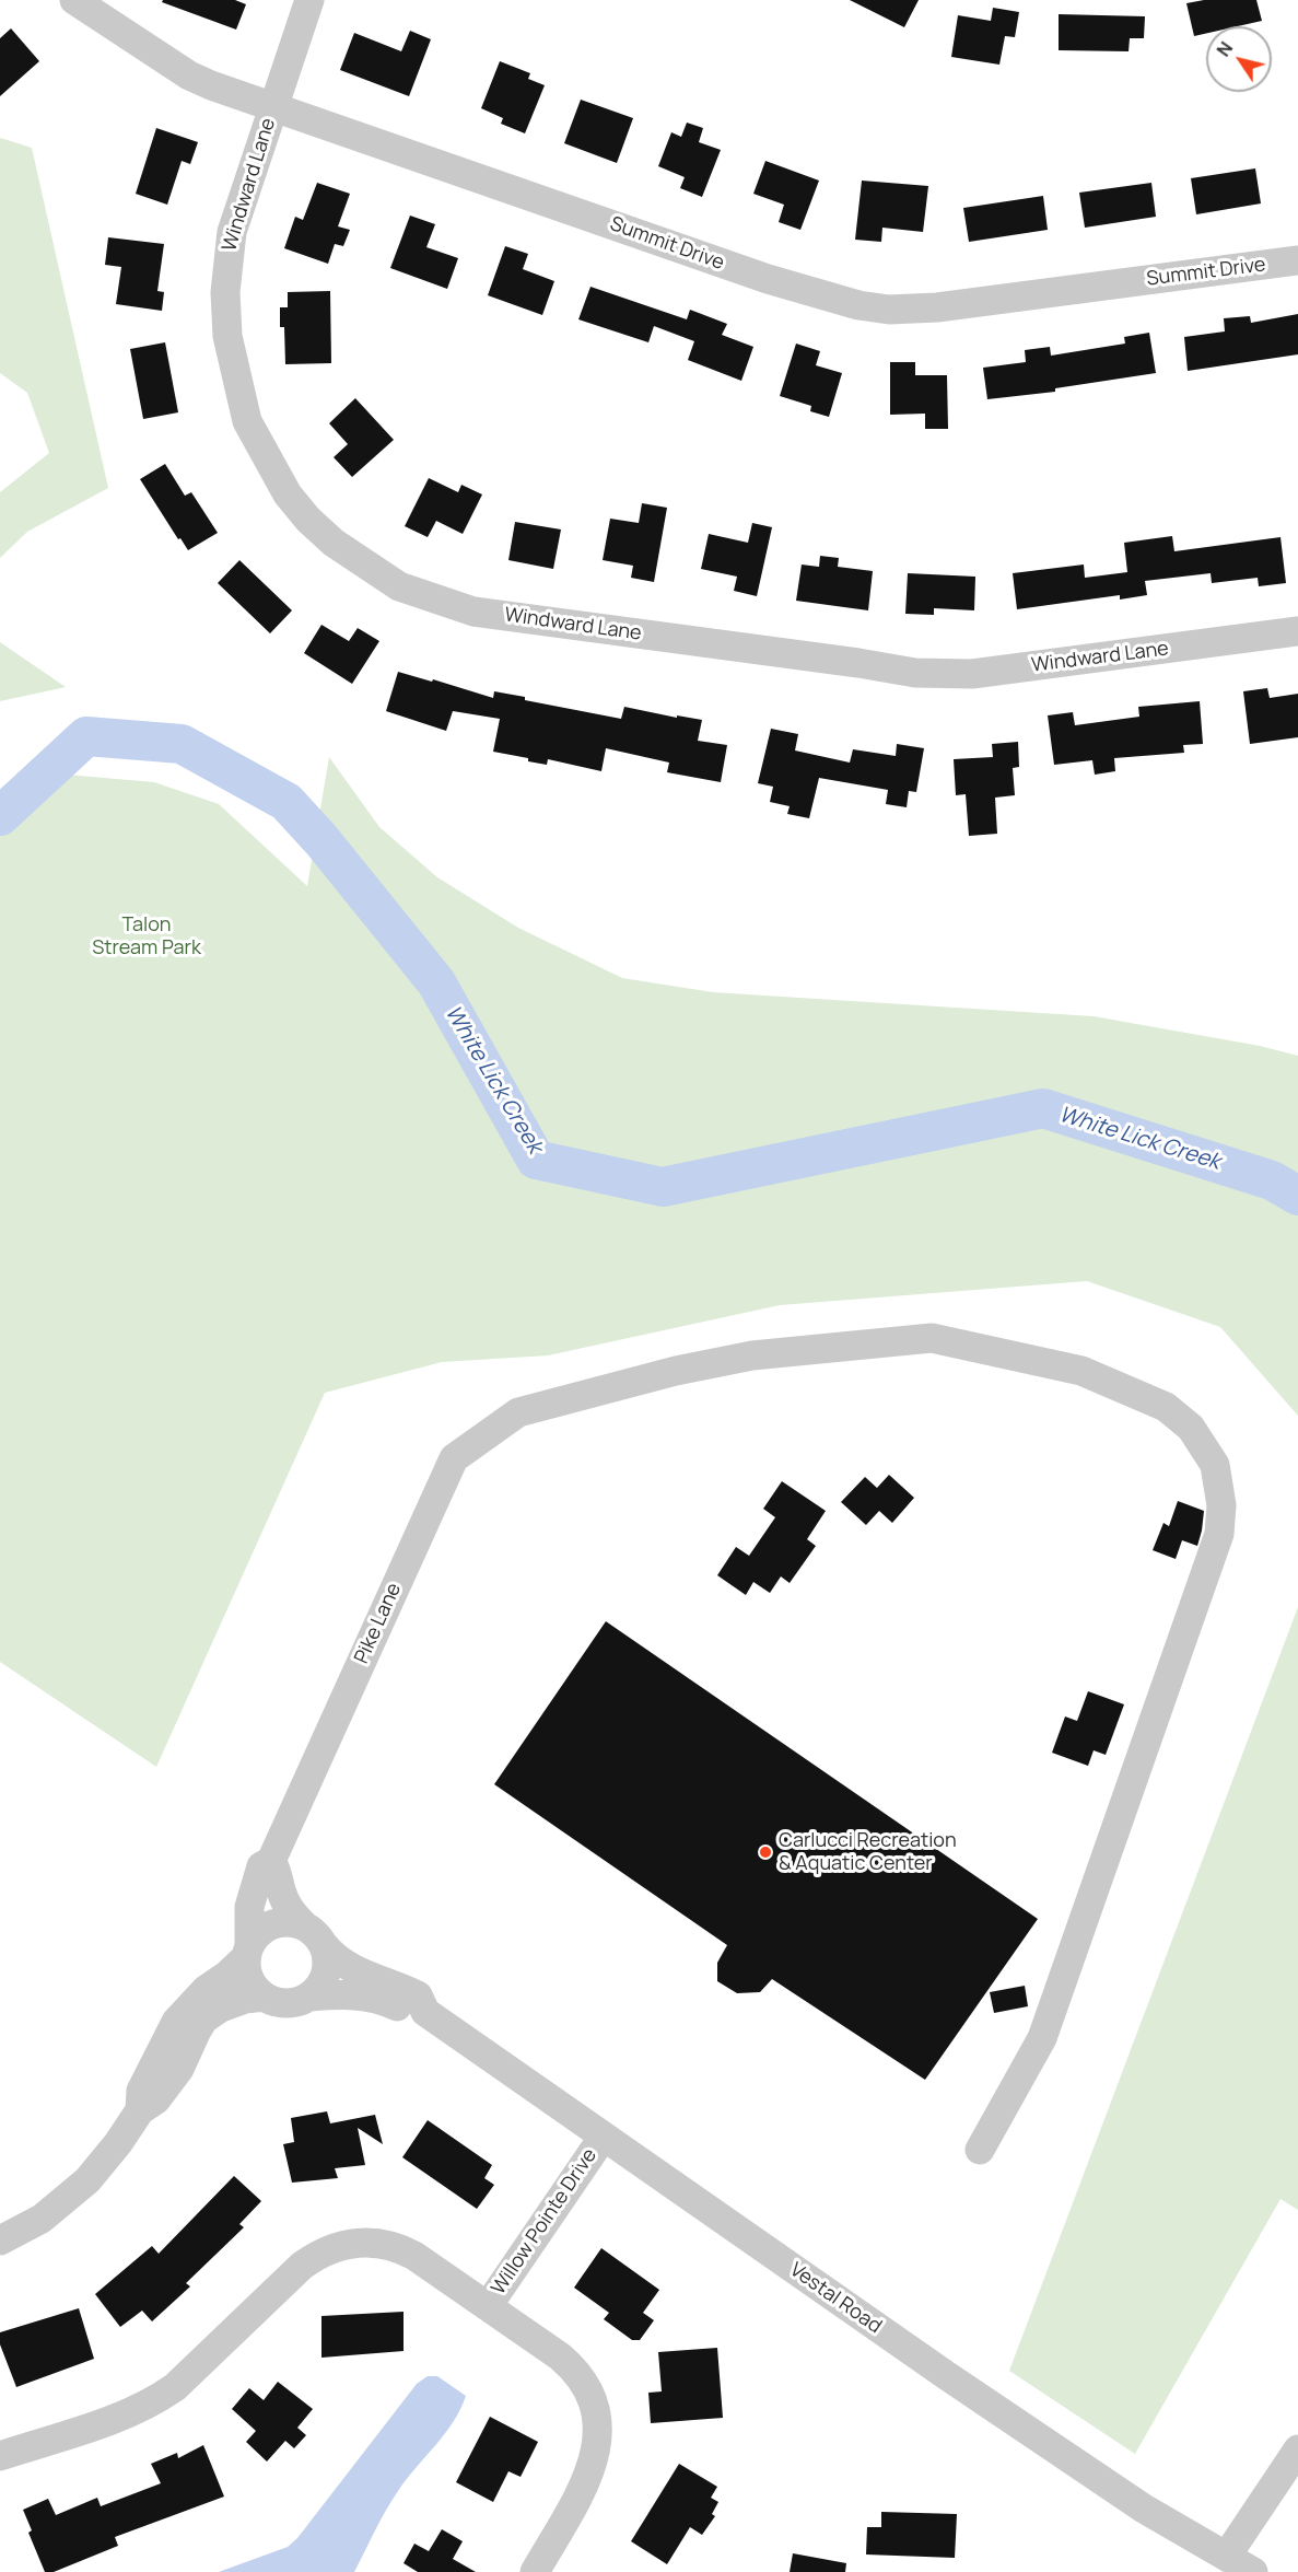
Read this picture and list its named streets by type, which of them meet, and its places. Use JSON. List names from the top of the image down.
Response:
{
  "streets": {
    "street": [
      "Windward Lane",
      "Summit Drive",
      "Pike Lane",
      "Willow Pointe Drive",
      "Vestal Road"
    ]
  },
  "crossings": [
    ["Windward Lane", "Summit Drive"],
    ["Pike Lane", "Vestal Road"],
    ["Willow Pointe Drive", "Vestal Road"]
  ],
  "water": ["White Lick Creek"],
  "parks": ["Talon Stream Park"],
  "places": ["Carlucci Recreation & Aquatic Center"],
  "north": "top left"
}
